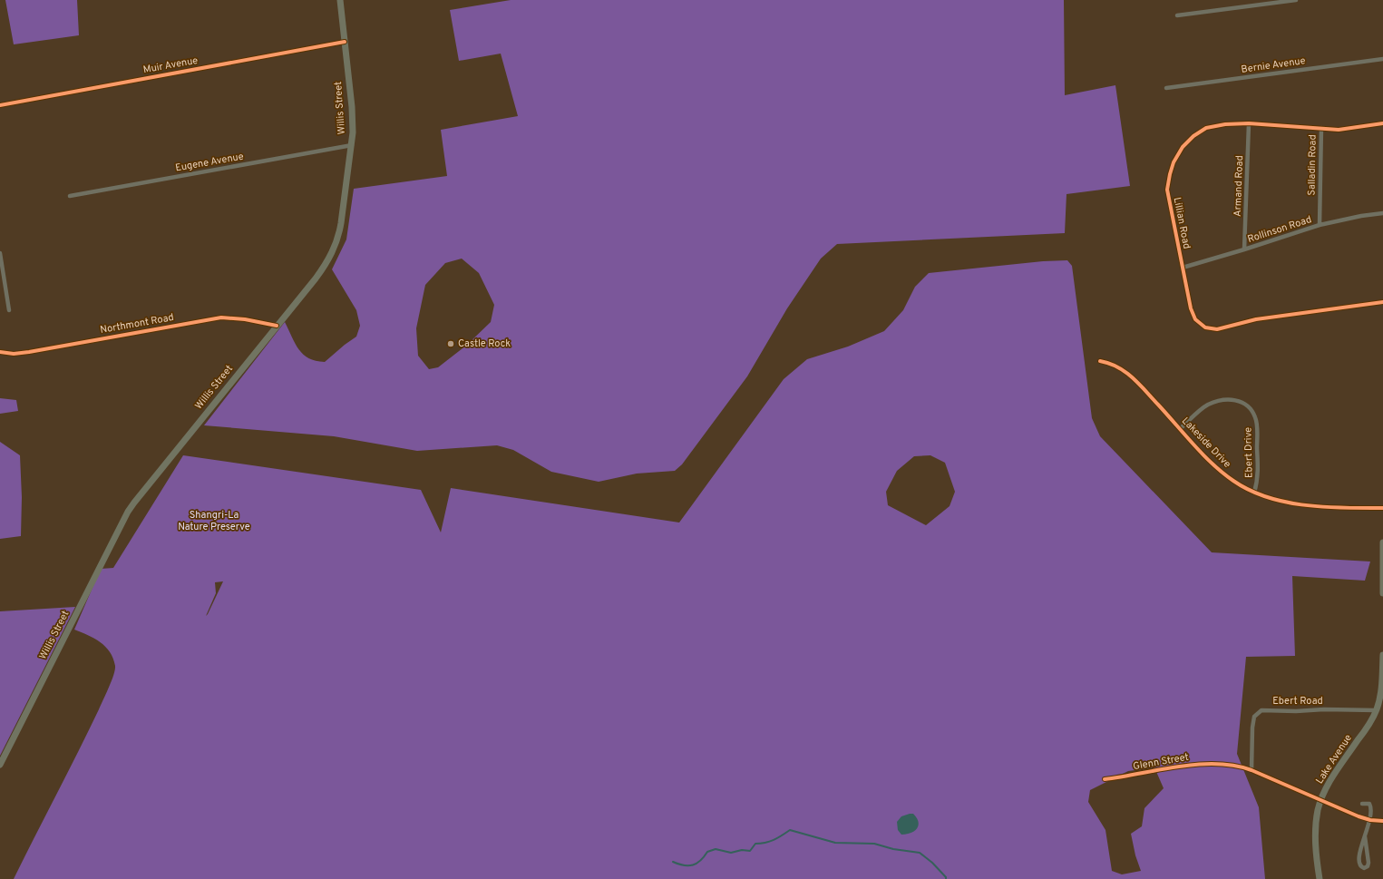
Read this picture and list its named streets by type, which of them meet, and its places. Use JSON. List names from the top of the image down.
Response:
{
  "streets": {
    "main road": ["Willis Street", "Lake Avenue"],
    "street": [
      "Muir Avenue",
      "Bernie Avenue",
      "Eugene Avenue",
      "Salladin Road",
      "Armand Road",
      "Lillian Road",
      "Rollinson Road",
      "Northmont Road",
      "Lakeside Drive",
      "Ebert Drive",
      "Ebert Road",
      "Glenn Street"
    ]
  },
  "crossings": [
    ["Muir Avenue", "Willis Street"],
    ["Willis Street", "Eugene Avenue"],
    ["Willis Street", "Northmont Road"],
    ["Salladin Road", "Lillian Road"],
    ["Salladin Road", "Rollinson Road"],
    ["Armand Road", "Lillian Road"],
    ["Armand Road", "Rollinson Road"],
    ["Lillian Road", "Rollinson Road"],
    ["Lakeside Drive", "Ebert Drive"],
    ["Ebert Road", "Lake Avenue"],
    ["Ebert Road", "Glenn Street"],
    ["Lake Avenue", "Glenn Street"]
  ],
  "parks": ["Shangri-La Nature Preserve"],
  "places": ["Castle Rock"]
}
